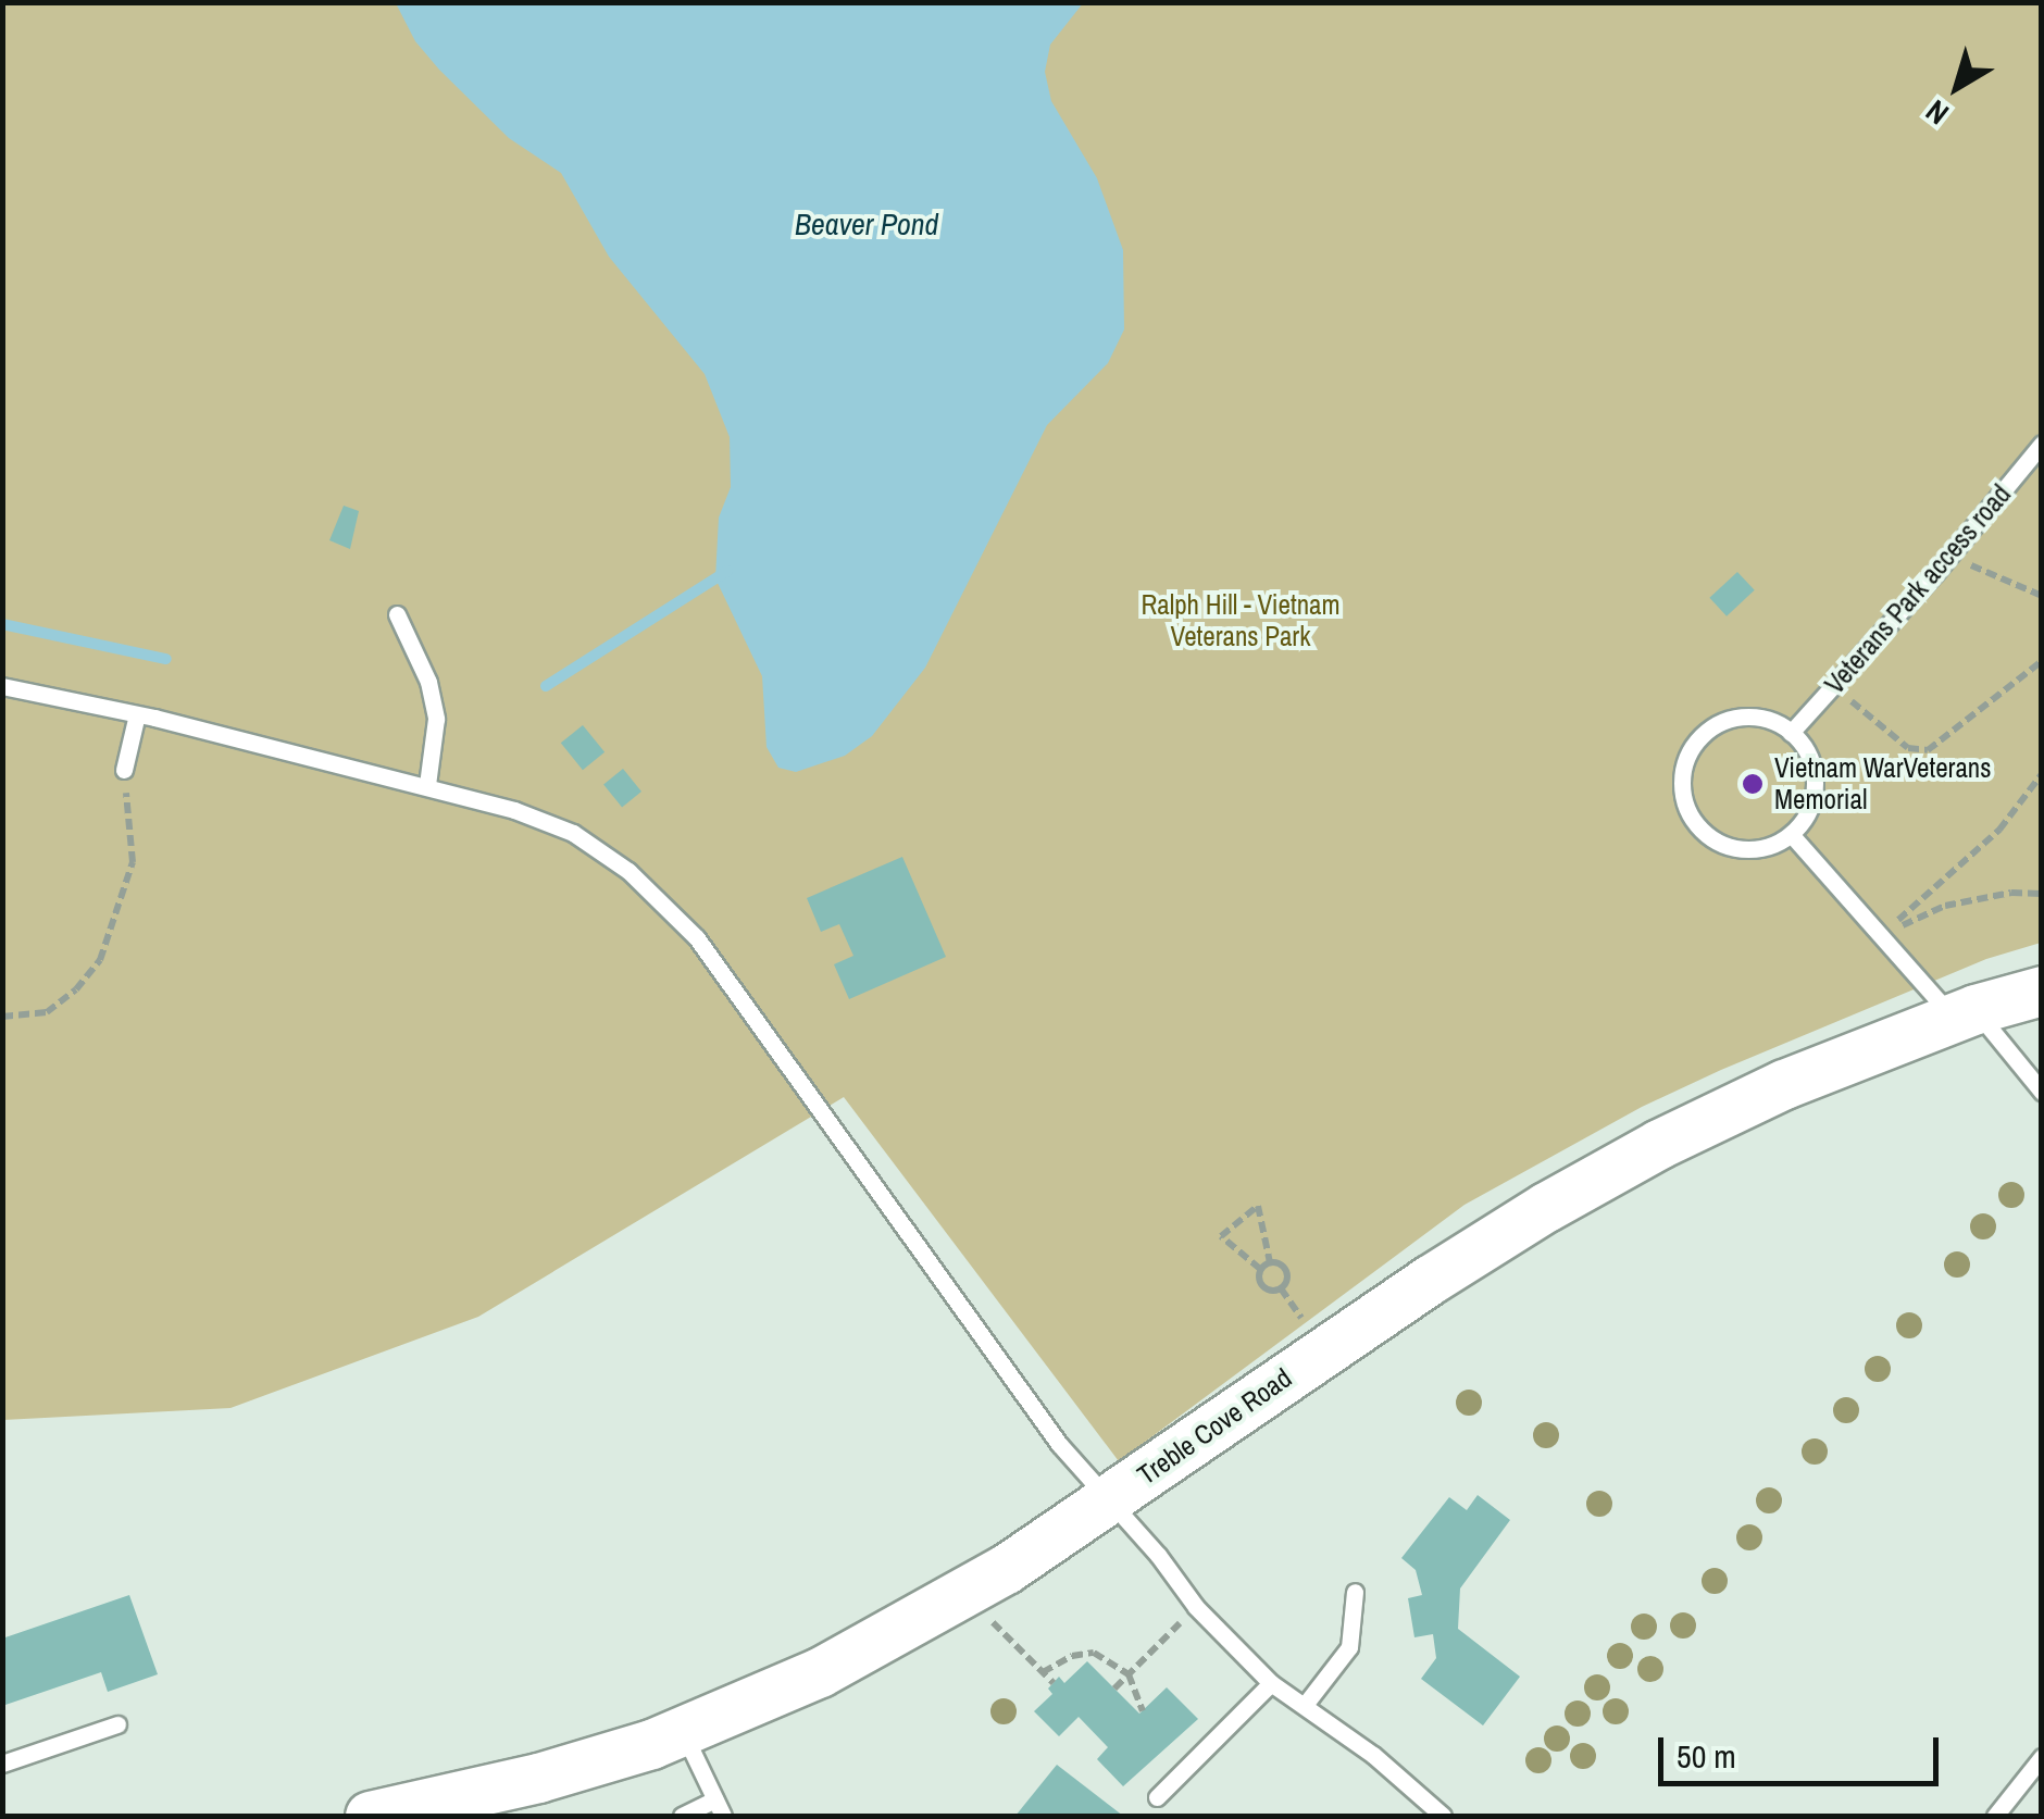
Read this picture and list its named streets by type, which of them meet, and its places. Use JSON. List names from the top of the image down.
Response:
{
  "streets": {
    "main road": ["Treble Cove Road"],
    "lane": ["Veterans Park access road"]
  },
  "water": ["Beaver Pond"],
  "parks": ["Ralph Hill - Vietnam Veterans Park"],
  "places": ["Vietnam WarVeterans Memorial"],
  "scale_bar": "50 m",
  "north": "bottom left"
}
